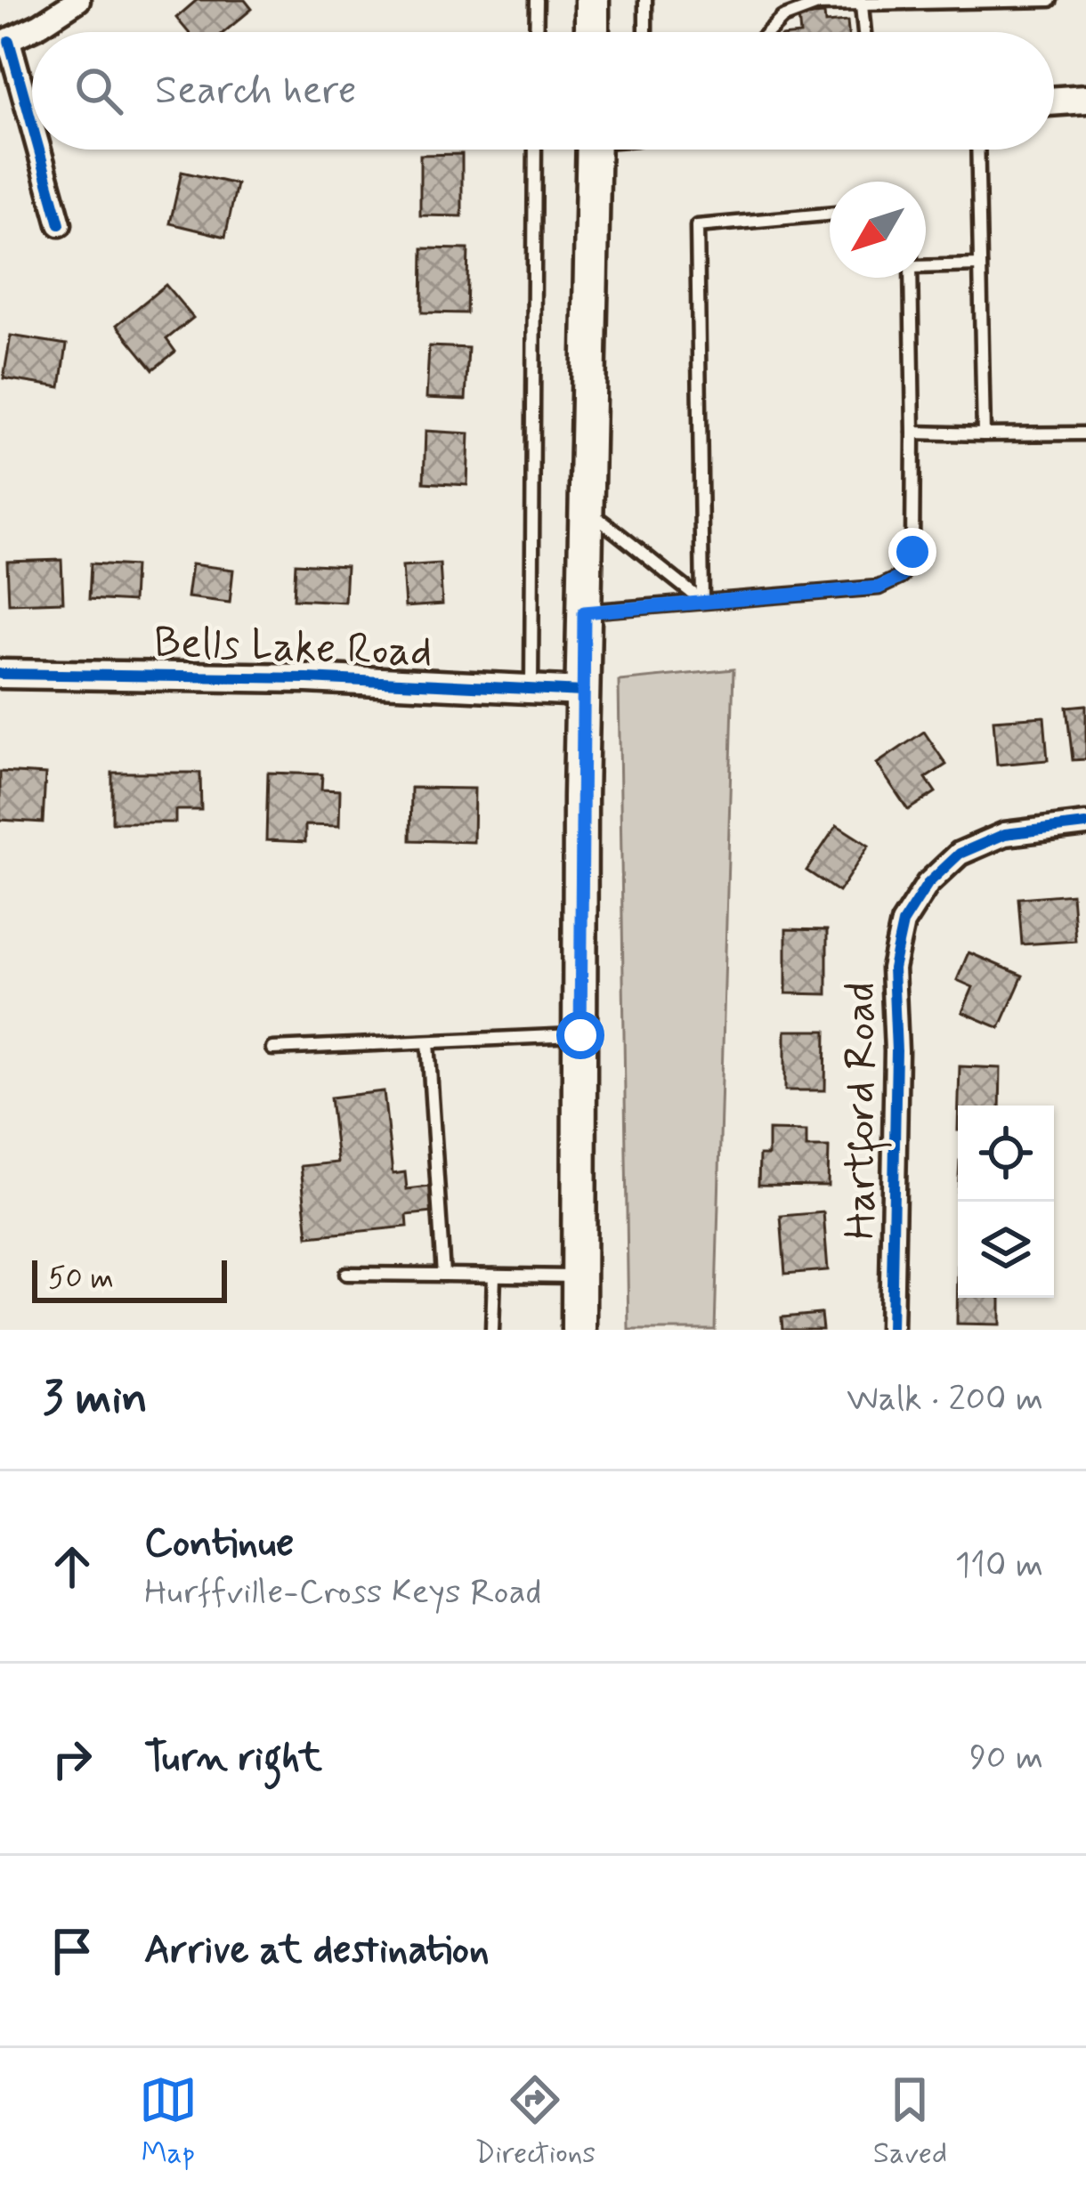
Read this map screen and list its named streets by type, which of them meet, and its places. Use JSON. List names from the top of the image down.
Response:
{
  "streets": {
    "street": ["Bells Lake Road", "Hartford Road"]
  },
  "scale_bar": "50 m",
  "north": "bottom left",
  "page": {
    "search": "Search here",
    "scale": "50 m",
    "heading": ["3 min", "Walk · 200 m"],
    "list": [
      ["Continue", "Hurffville-Cross Keys Road", "110 m"],
      ["Turn right", "90 m"],
      "Arrive at destination"
    ],
    "nav": ["Map", "Directions", "Saved"]
  }
}
